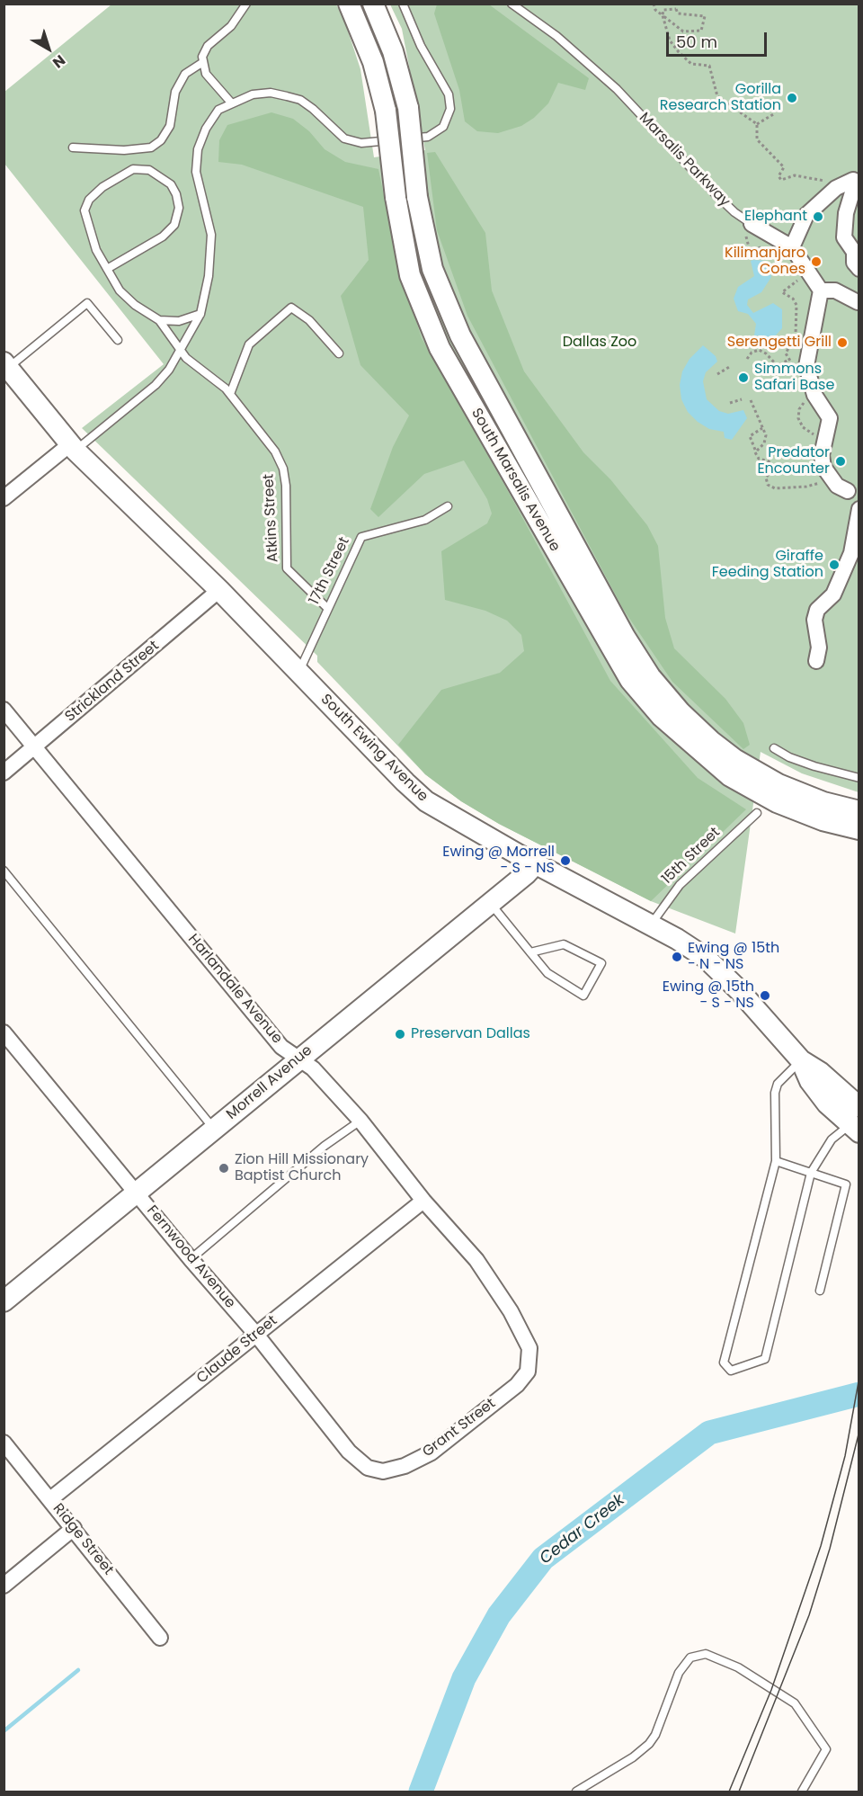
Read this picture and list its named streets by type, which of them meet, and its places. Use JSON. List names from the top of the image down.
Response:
{
  "streets": {
    "main road": ["South Marsalis Avenue", "South Ewing Avenue", "Morrell Avenue"],
    "street": [
      "Marsalis Parkway",
      "Strickland Street",
      "Harlandale Avenue",
      "Fernwood Avenue",
      "Claude Street",
      "Grant Street",
      "Ridge Street"
    ],
    "lane": ["Atkins Street", "17th Street", "15th Street"]
  },
  "crossings": [
    ["Atkins Street", "17th Street"],
    ["17th Street", "South Ewing Avenue"],
    ["Strickland Street", "South Ewing Avenue"],
    ["Strickland Street", "Harlandale Avenue"],
    ["South Ewing Avenue", "15th Street"],
    ["South Ewing Avenue", "Morrell Avenue"],
    ["Harlandale Avenue", "Morrell Avenue"],
    ["Harlandale Avenue", "Claude Street"],
    ["Harlandale Avenue", "Grant Street"],
    ["Morrell Avenue", "Fernwood Avenue"],
    ["Fernwood Avenue", "Claude Street"],
    ["Fernwood Avenue", "Grant Street"],
    ["Claude Street", "Ridge Street"]
  ],
  "water": ["Cedar Creek"],
  "parks": ["Dallas Zoo"],
  "places": [
    "Gorilla Research Station",
    "Elephant",
    "Kilimanjaro Cones",
    "Serengetti Grill",
    "Simmons Safari Base",
    "Predator Encounter",
    "Giraffe Feeding Station",
    "Ewing @ Morrell - S - NS",
    "Ewing @ 15th - N - NS",
    "Ewing @ 15th - S - NS",
    "Preservan Dallas",
    "Zion Hill Missionary Baptist Church"
  ],
  "scale_bar": "50 m",
  "north": "bottom right"
}
